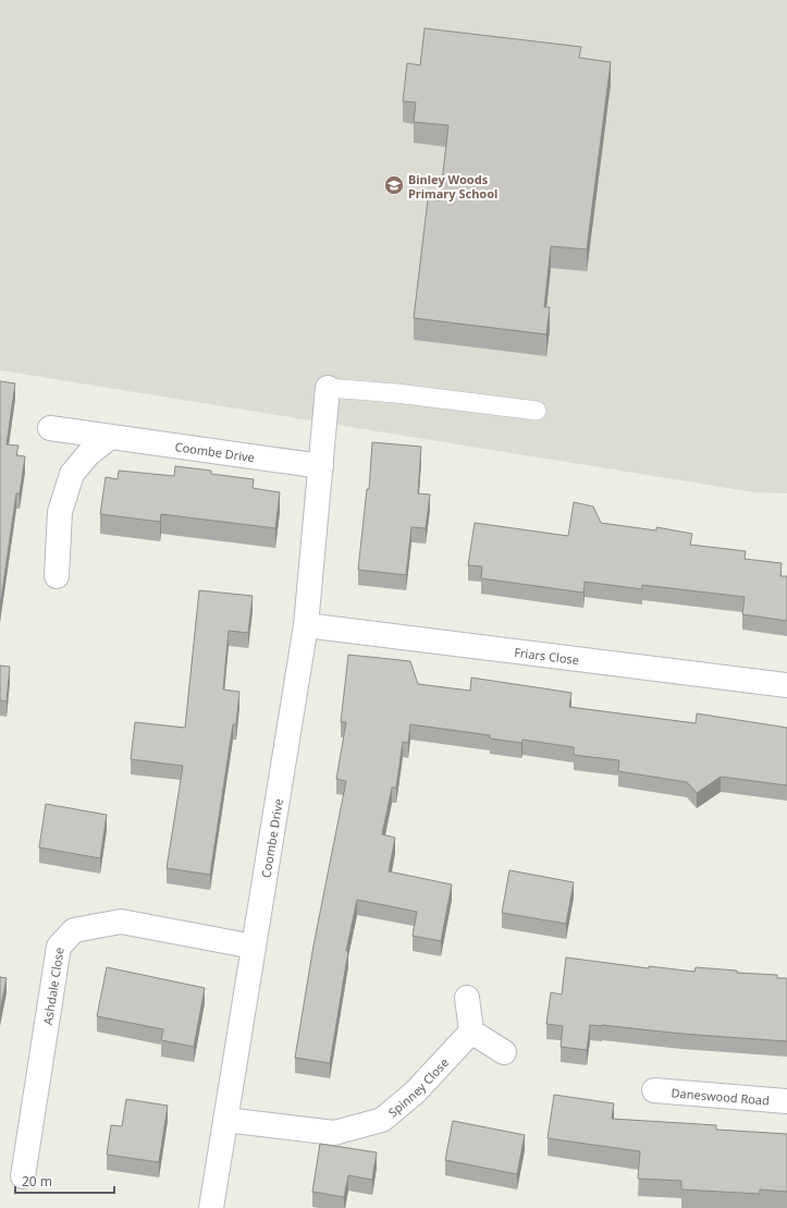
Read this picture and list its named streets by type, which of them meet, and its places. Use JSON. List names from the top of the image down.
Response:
{
  "streets": {
    "street": [
      "Coombe Drive",
      "Friars Close",
      "Ashdale Close",
      "Spinney Close",
      "Daneswood Road"
    ]
  },
  "crossings": [
    ["Coombe Drive", "Friars Close"],
    ["Coombe Drive", "Ashdale Close"],
    ["Coombe Drive", "Spinney Close"]
  ],
  "places": {
    "school or university": ["Binley Woods Primary School"]
  },
  "scale_bar": "20 m"
}
